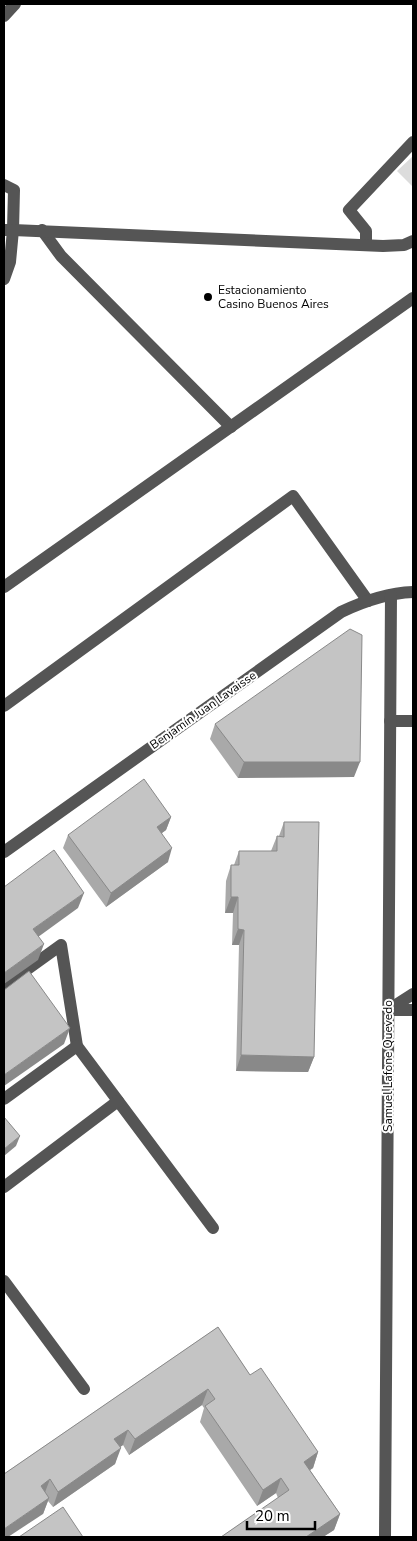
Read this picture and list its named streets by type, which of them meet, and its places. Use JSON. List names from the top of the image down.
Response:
{
  "streets": {
    "street": ["Benjamín Juan Lavaisse", "Samuel Lafone Quevedo"]
  },
  "crossings": [
    ["Benjamín Juan Lavaisse", "Samuel Lafone Quevedo"]
  ],
  "places": ["Estacionamiento Casino Buenos Aires"],
  "scale_bar": "20 m"
}
